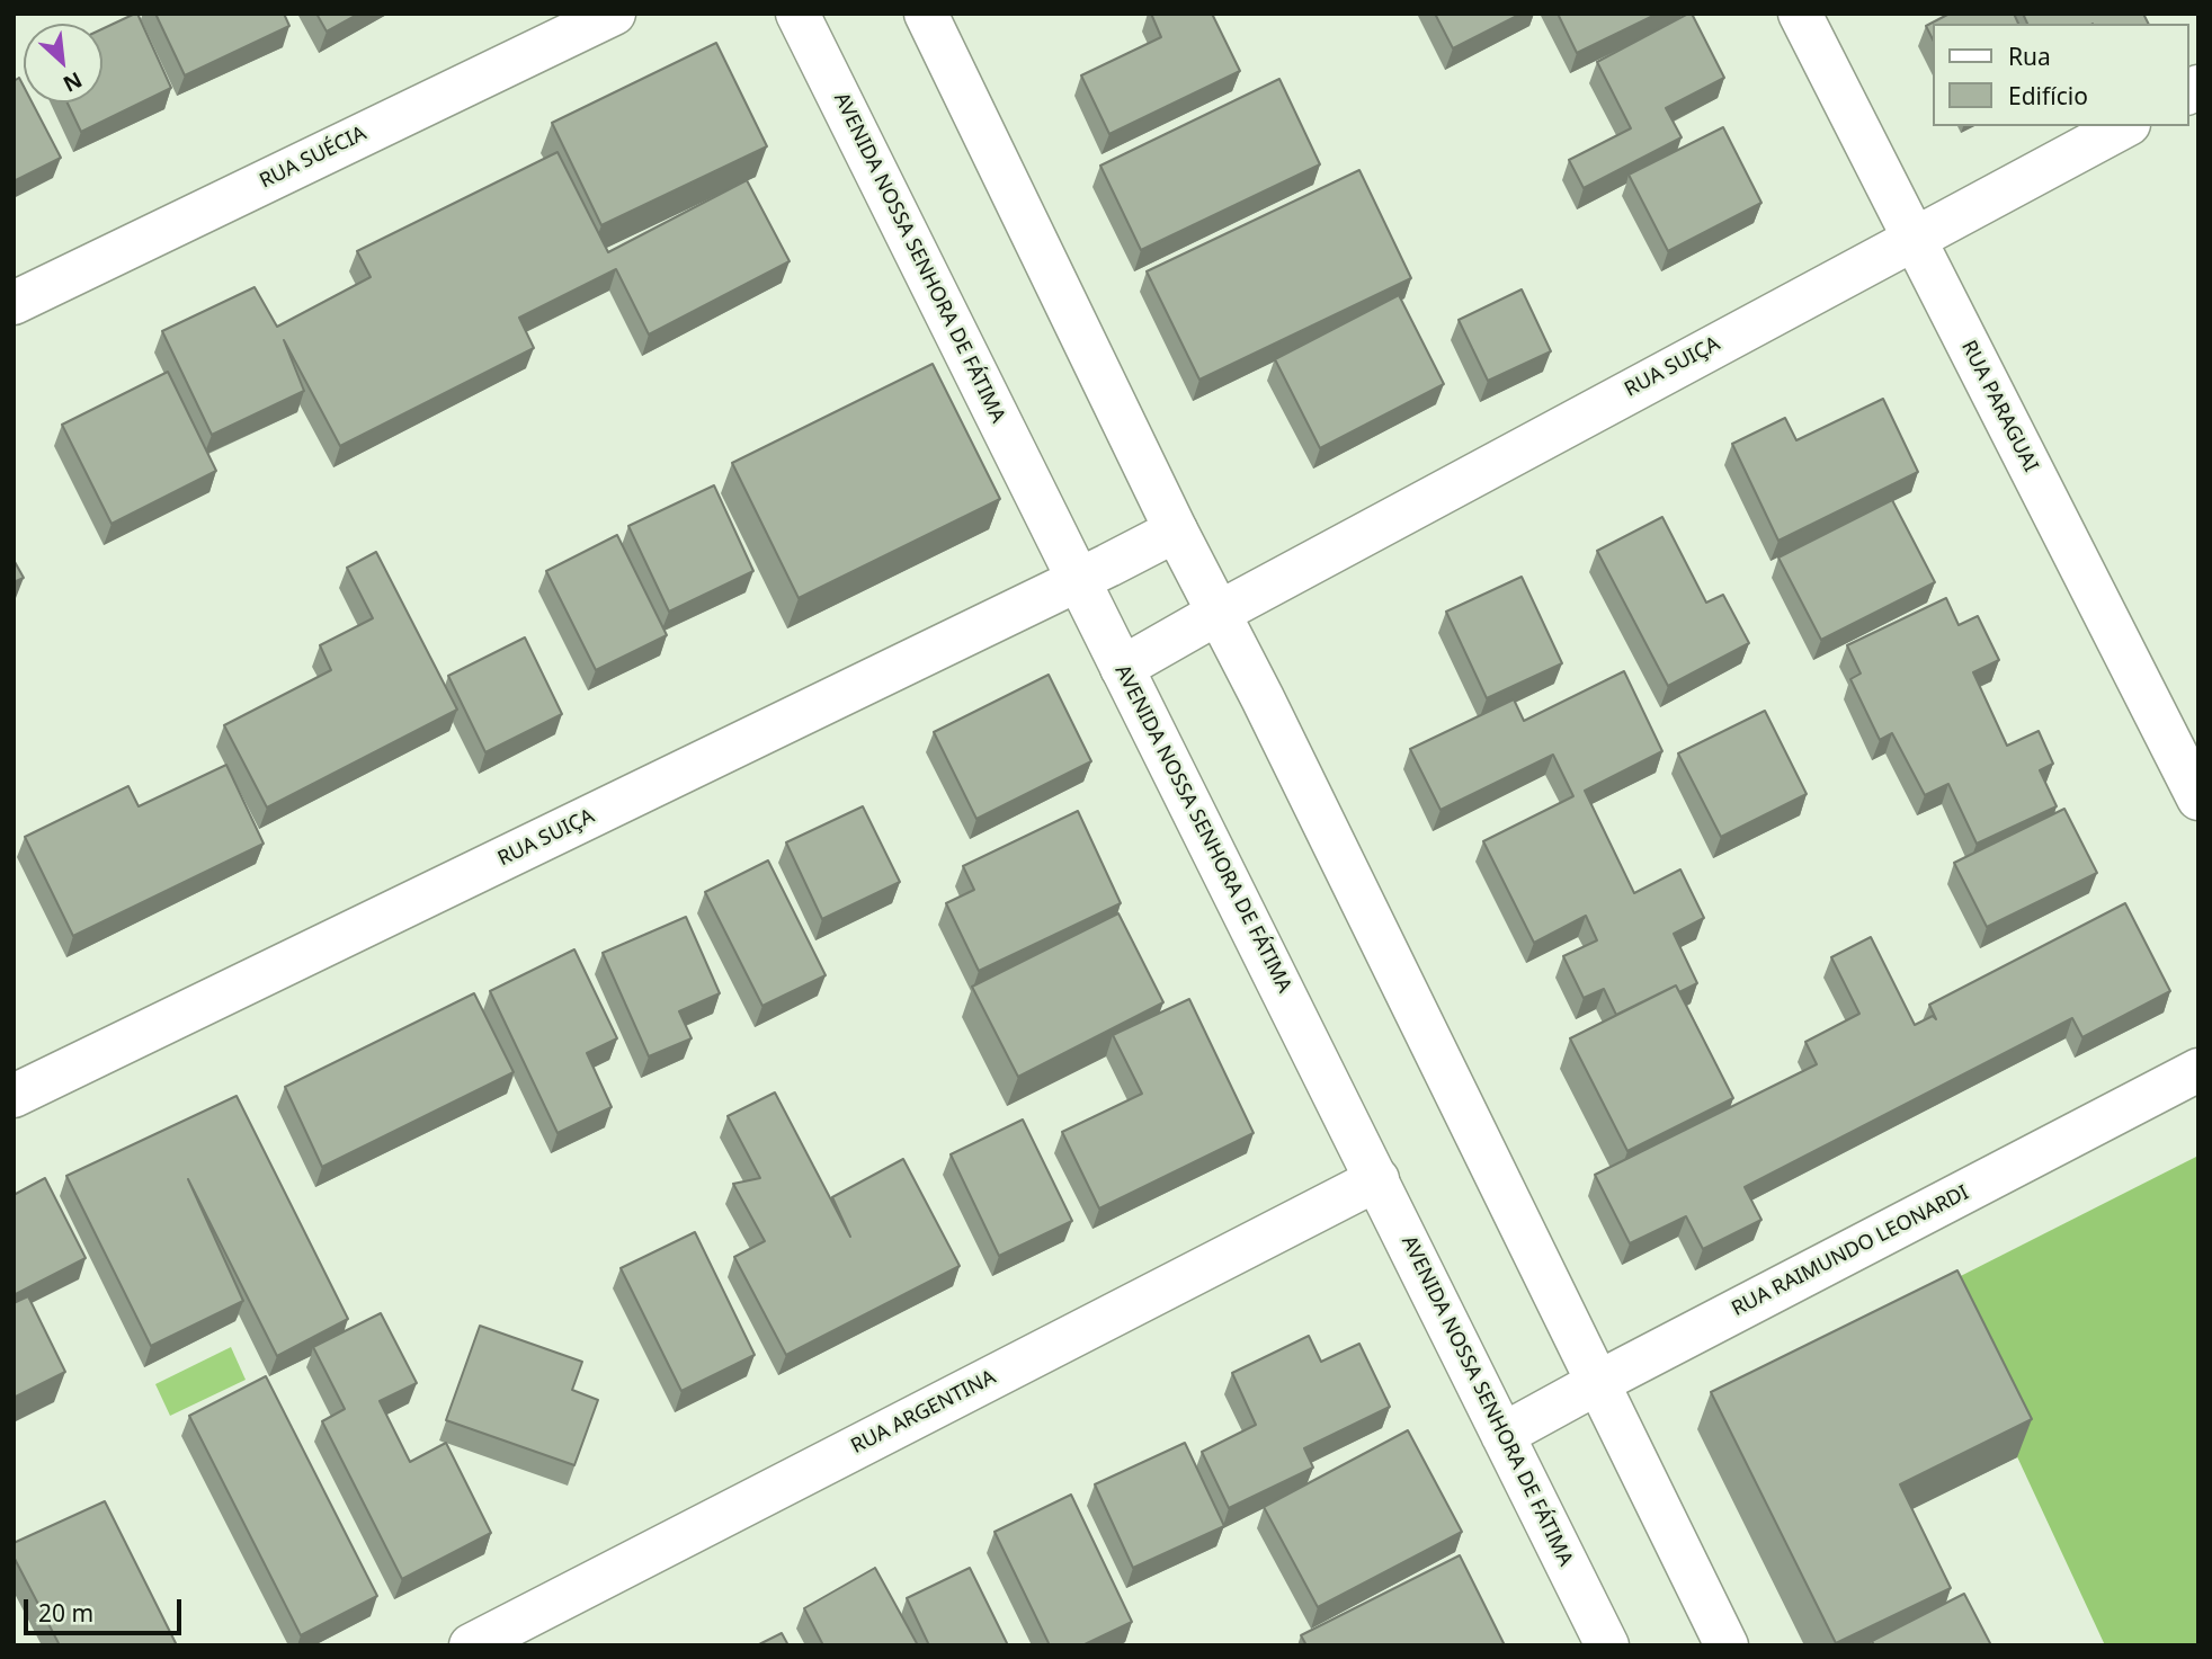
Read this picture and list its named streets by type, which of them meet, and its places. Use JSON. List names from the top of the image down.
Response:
{
  "streets": {
    "street": [
      "RUA SUÉCIA",
      "AVENIDA NOSSA SENHORA DE FÁTIMA",
      "RUA SUIÇA",
      "RUA PARAGUAI",
      "RUA RAIMUNDO LEONARDI",
      "RUA ARGENTINA"
    ]
  },
  "crossings": [
    ["AVENIDA NOSSA SENHORA DE FÁTIMA", "RUA SUIÇA"],
    ["AVENIDA NOSSA SENHORA DE FÁTIMA", "RUA RAIMUNDO LEONARDI"],
    ["AVENIDA NOSSA SENHORA DE FÁTIMA", "RUA ARGENTINA"],
    ["RUA SUIÇA", "RUA PARAGUAI"]
  ],
  "legend": ["Rua", "Edifício"],
  "scale_bar": "20 m",
  "north": "bottom right"
}
